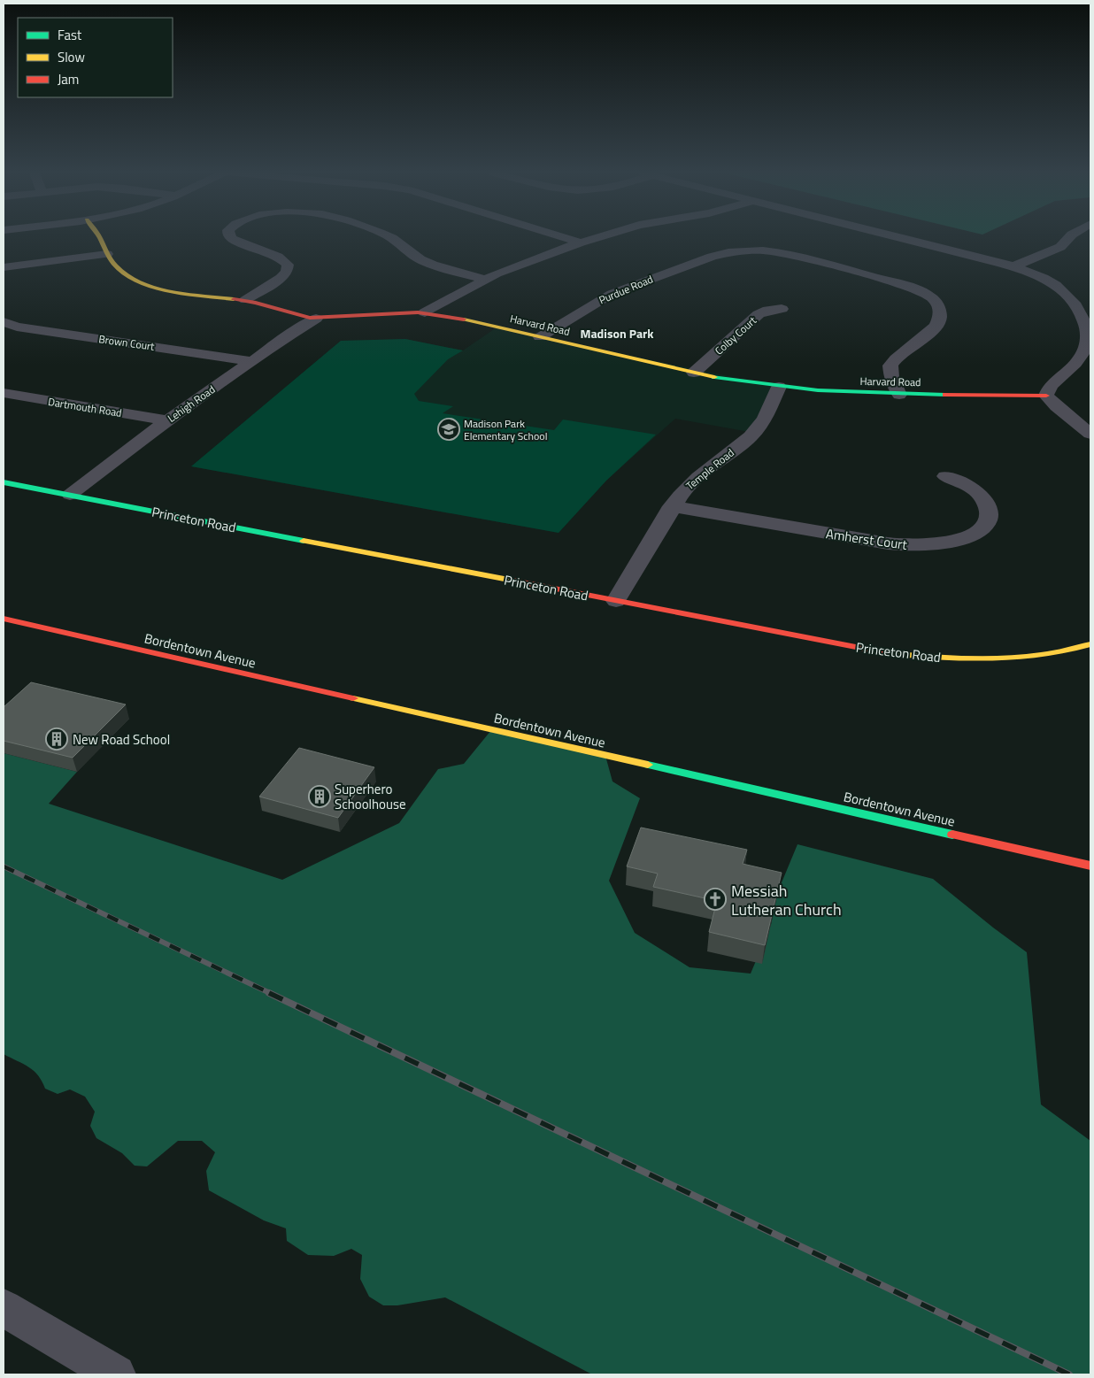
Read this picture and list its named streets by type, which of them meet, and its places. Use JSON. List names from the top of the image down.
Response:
{
  "streets": {
    "street": [
      "Purdue Road",
      "Harvard Road",
      "Colby Court",
      "Brown Court",
      "Lehigh Road",
      "Dartmouth Road",
      "Temple Road",
      "Princeton Road",
      "Amherst Court",
      "Bordentown Avenue"
    ]
  },
  "crossings": [
    ["Purdue Road", "Harvard Road"],
    ["Harvard Road", "Colby Court"],
    ["Harvard Road", "Lehigh Road"],
    ["Harvard Road", "Temple Road"],
    ["Brown Court", "Lehigh Road"],
    ["Lehigh Road", "Dartmouth Road"],
    ["Lehigh Road", "Princeton Road"],
    ["Temple Road", "Princeton Road"],
    ["Temple Road", "Amherst Court"]
  ],
  "districts": ["Madison Park"],
  "places": {
    "school or university": ["Madison Park Elementary School"],
    "building": ["New Road School", "Superhero Schoolhouse"],
    "church": ["Messiah Lutheran Church"]
  },
  "legend": ["Fast", "Slow", "Jam"]
}
